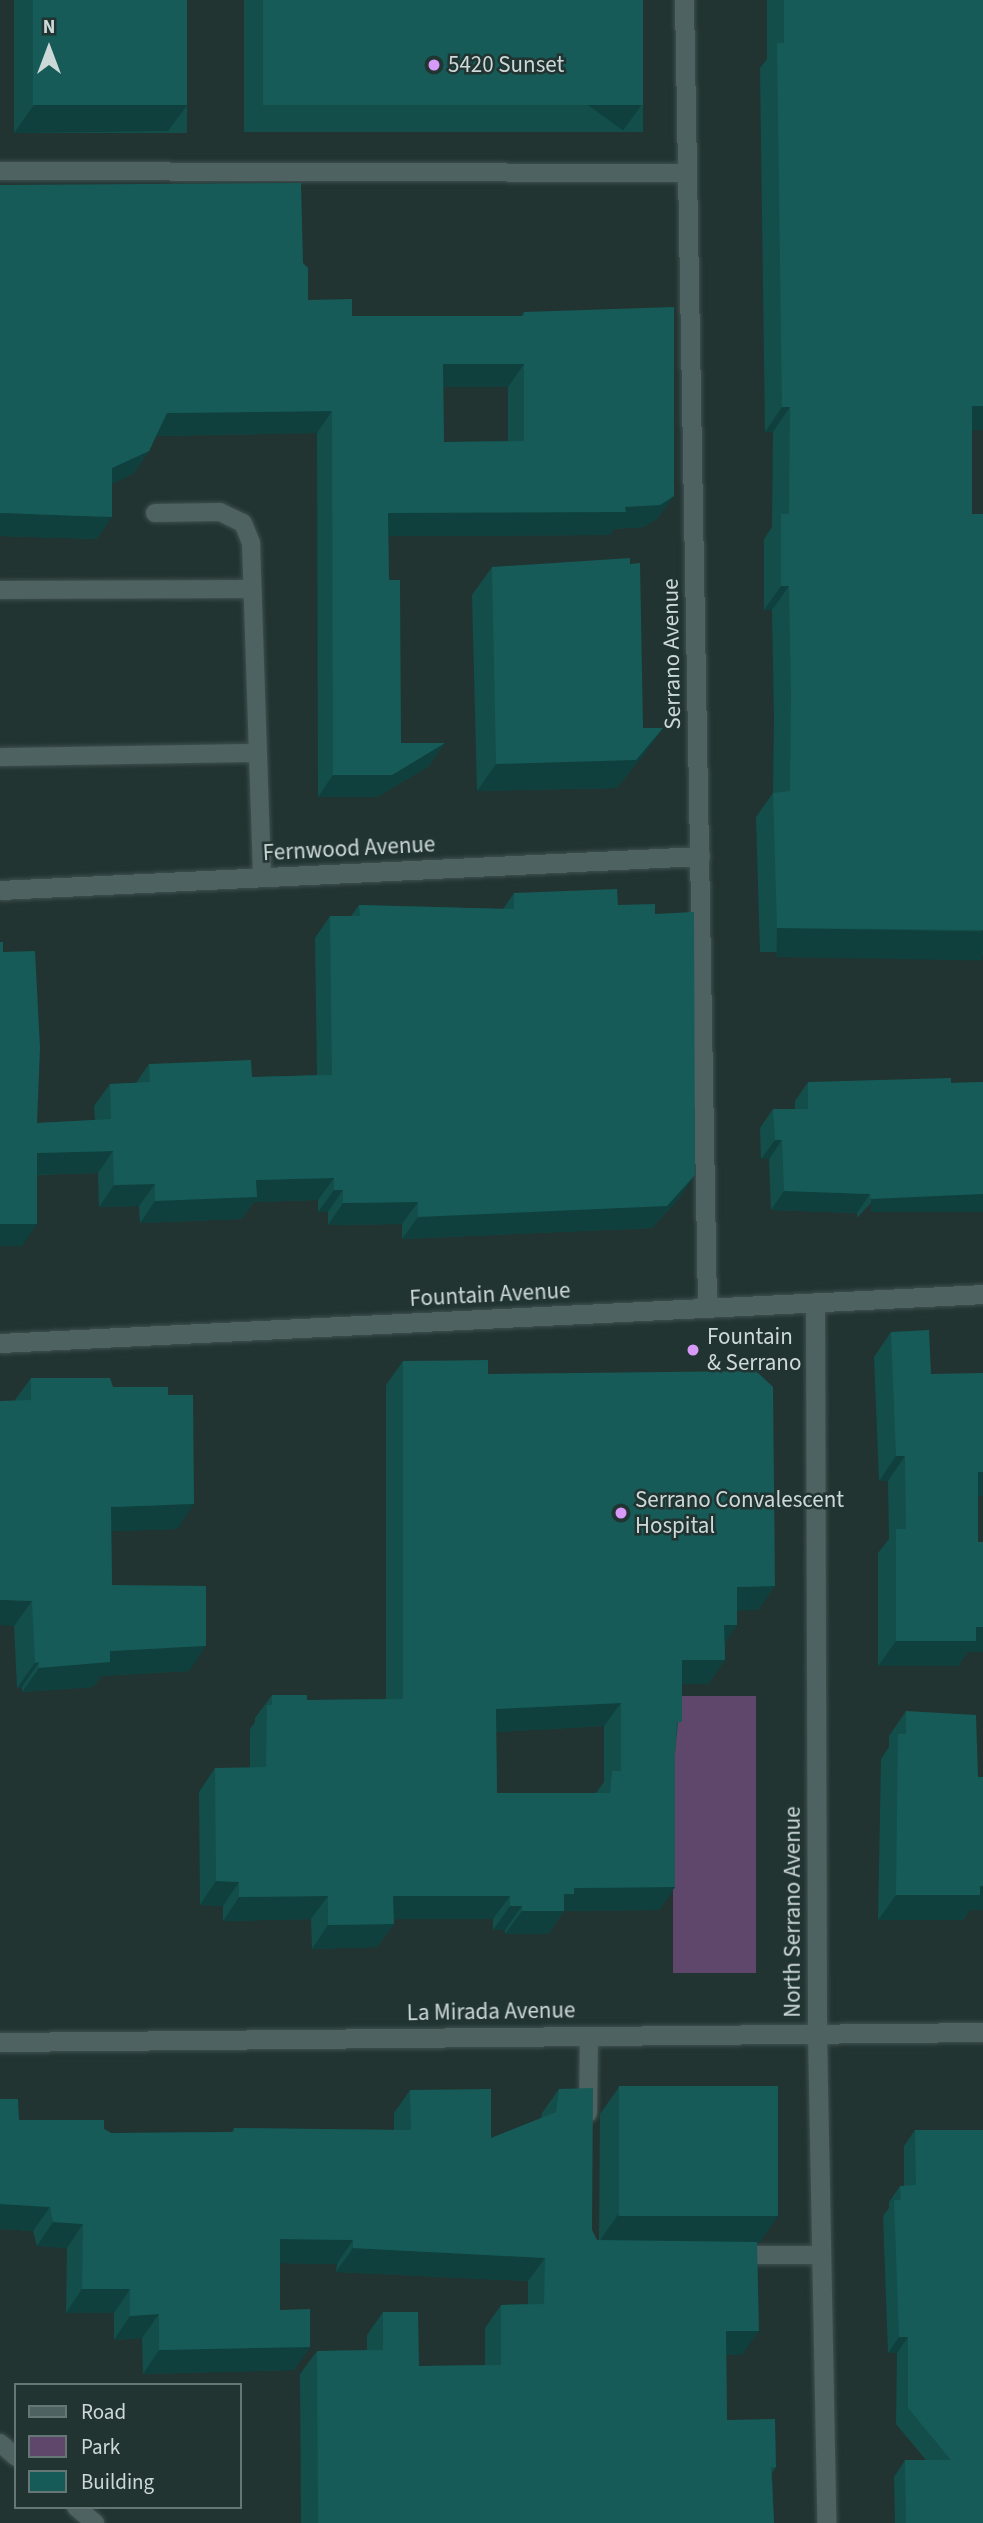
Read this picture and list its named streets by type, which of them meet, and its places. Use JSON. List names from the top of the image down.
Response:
{
  "streets": {
    "street": [
      "Serrano Avenue",
      "Fernwood Avenue",
      "Fountain Avenue",
      "North Serrano Avenue",
      "La Mirada Avenue"
    ]
  },
  "crossings": [
    ["Serrano Avenue", "Fernwood Avenue"],
    ["Serrano Avenue", "Fountain Avenue"],
    ["Fountain Avenue", "North Serrano Avenue"],
    ["North Serrano Avenue", "La Mirada Avenue"]
  ],
  "places": ["5420 Sunset", "Fountain & Serrano", "Serrano Convalescent Hospital"],
  "legend": ["Road", "Park", "Building"],
  "north": "top"
}
